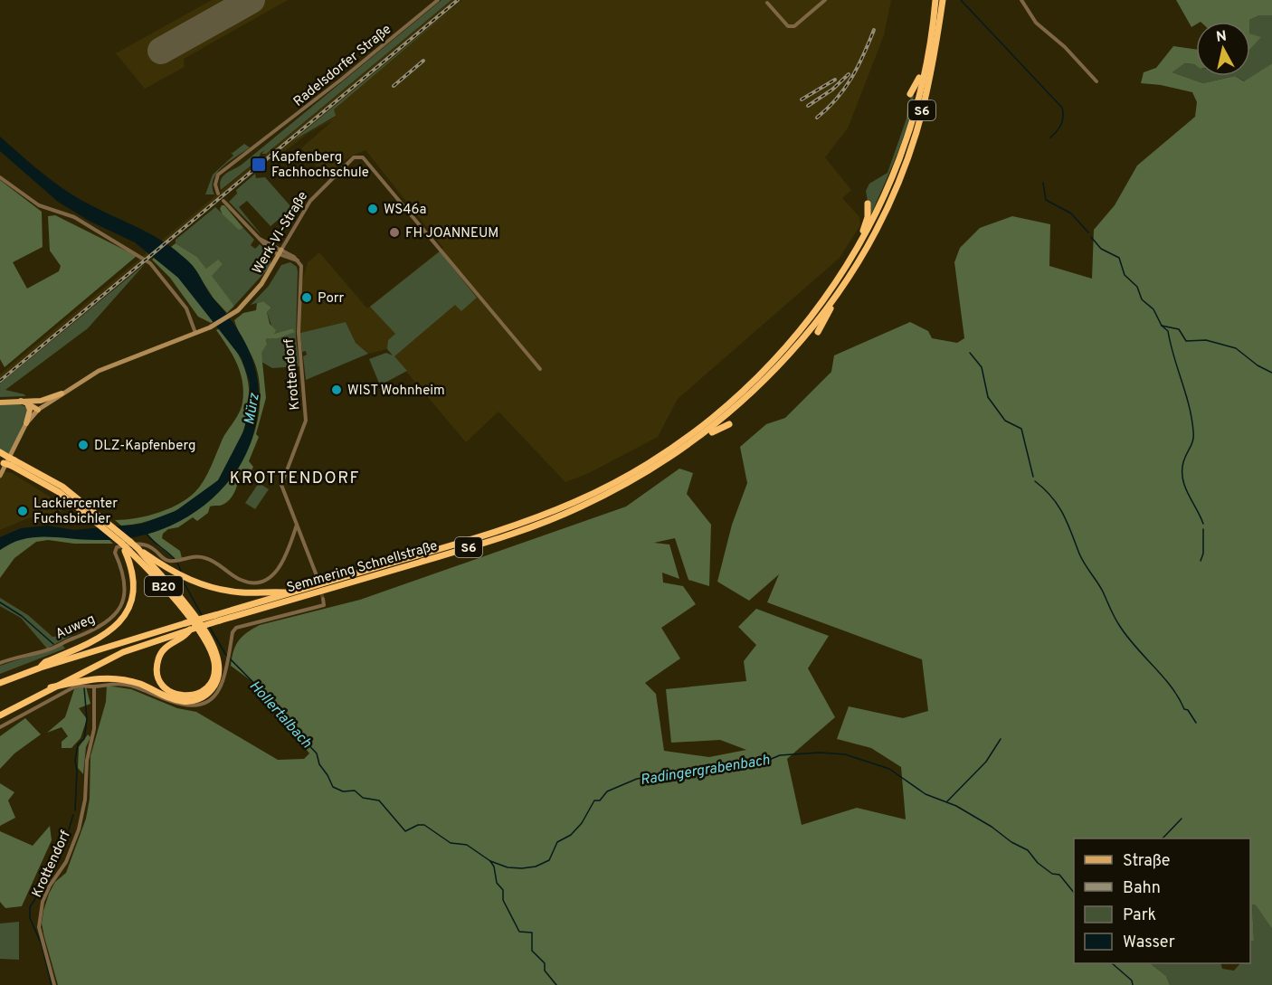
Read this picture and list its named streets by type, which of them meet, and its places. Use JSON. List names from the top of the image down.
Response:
{
  "streets": {
    "highway": ["S6", "Semmering Schnellstraße", "B20"],
    "main road": ["Werk-VI-Straße"],
    "street": ["Radelsdorfer Straße", "Krottendorf", "Auweg"]
  },
  "crossings": [
    ["Krottendorf", "Auweg"],
    ["Semmering Schnellstraße", "B20"]
  ],
  "districts": ["KROTTENDORF"],
  "water": ["Mürz", "Hollertalbach", "Radingergrabenbach"],
  "places": {
    "transit": ["Kapfenberg Fachhochschule"],
    "other": [
      "WS46a",
      "FH JOANNEUM",
      "Porr",
      "WIST Wohnheim",
      "DLZ-Kapfenberg",
      "Lackiercenter Fuchsbichler"
    ]
  },
  "legend": [
    "Straße",
    "Bahn",
    "Park",
    "Wasser"
  ],
  "north": "top"
}
